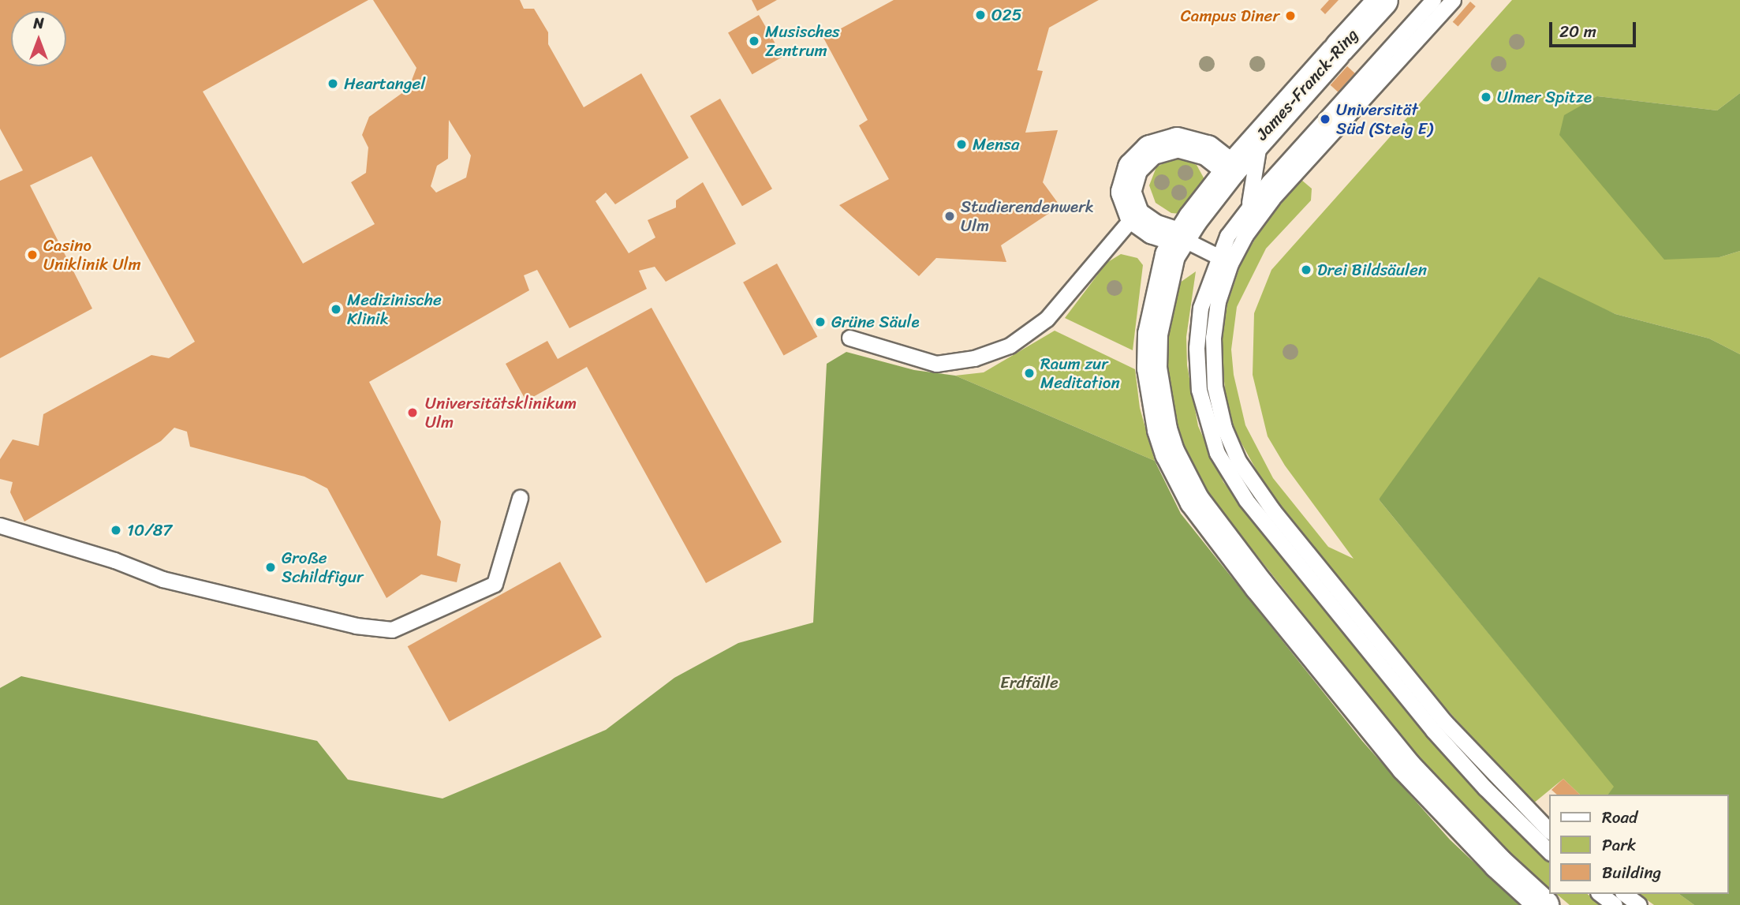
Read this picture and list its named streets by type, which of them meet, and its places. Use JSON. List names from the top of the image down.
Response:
{
  "streets": {
    "street": ["James-Franck-Ring"]
  },
  "parks": ["Erdfälle"],
  "places": [
    "O25",
    "Campus Diner",
    "Musisches Zentrum",
    "Heartangel",
    "Ulmer Spitze",
    "Universität Süd (Steig E)",
    "Mensa",
    "Studierendenwerk Ulm",
    "Casino Uniklinik Ulm",
    "Drei Bildsäulen",
    "Medizinische Klinik",
    "Grüne Säule",
    "Raum zur Meditation",
    "Universitätsklinikum Ulm",
    "10/87",
    "Große Schildfigur"
  ],
  "legend": ["Road", "Park", "Building"],
  "scale_bar": "20 m",
  "north": "top"
}
